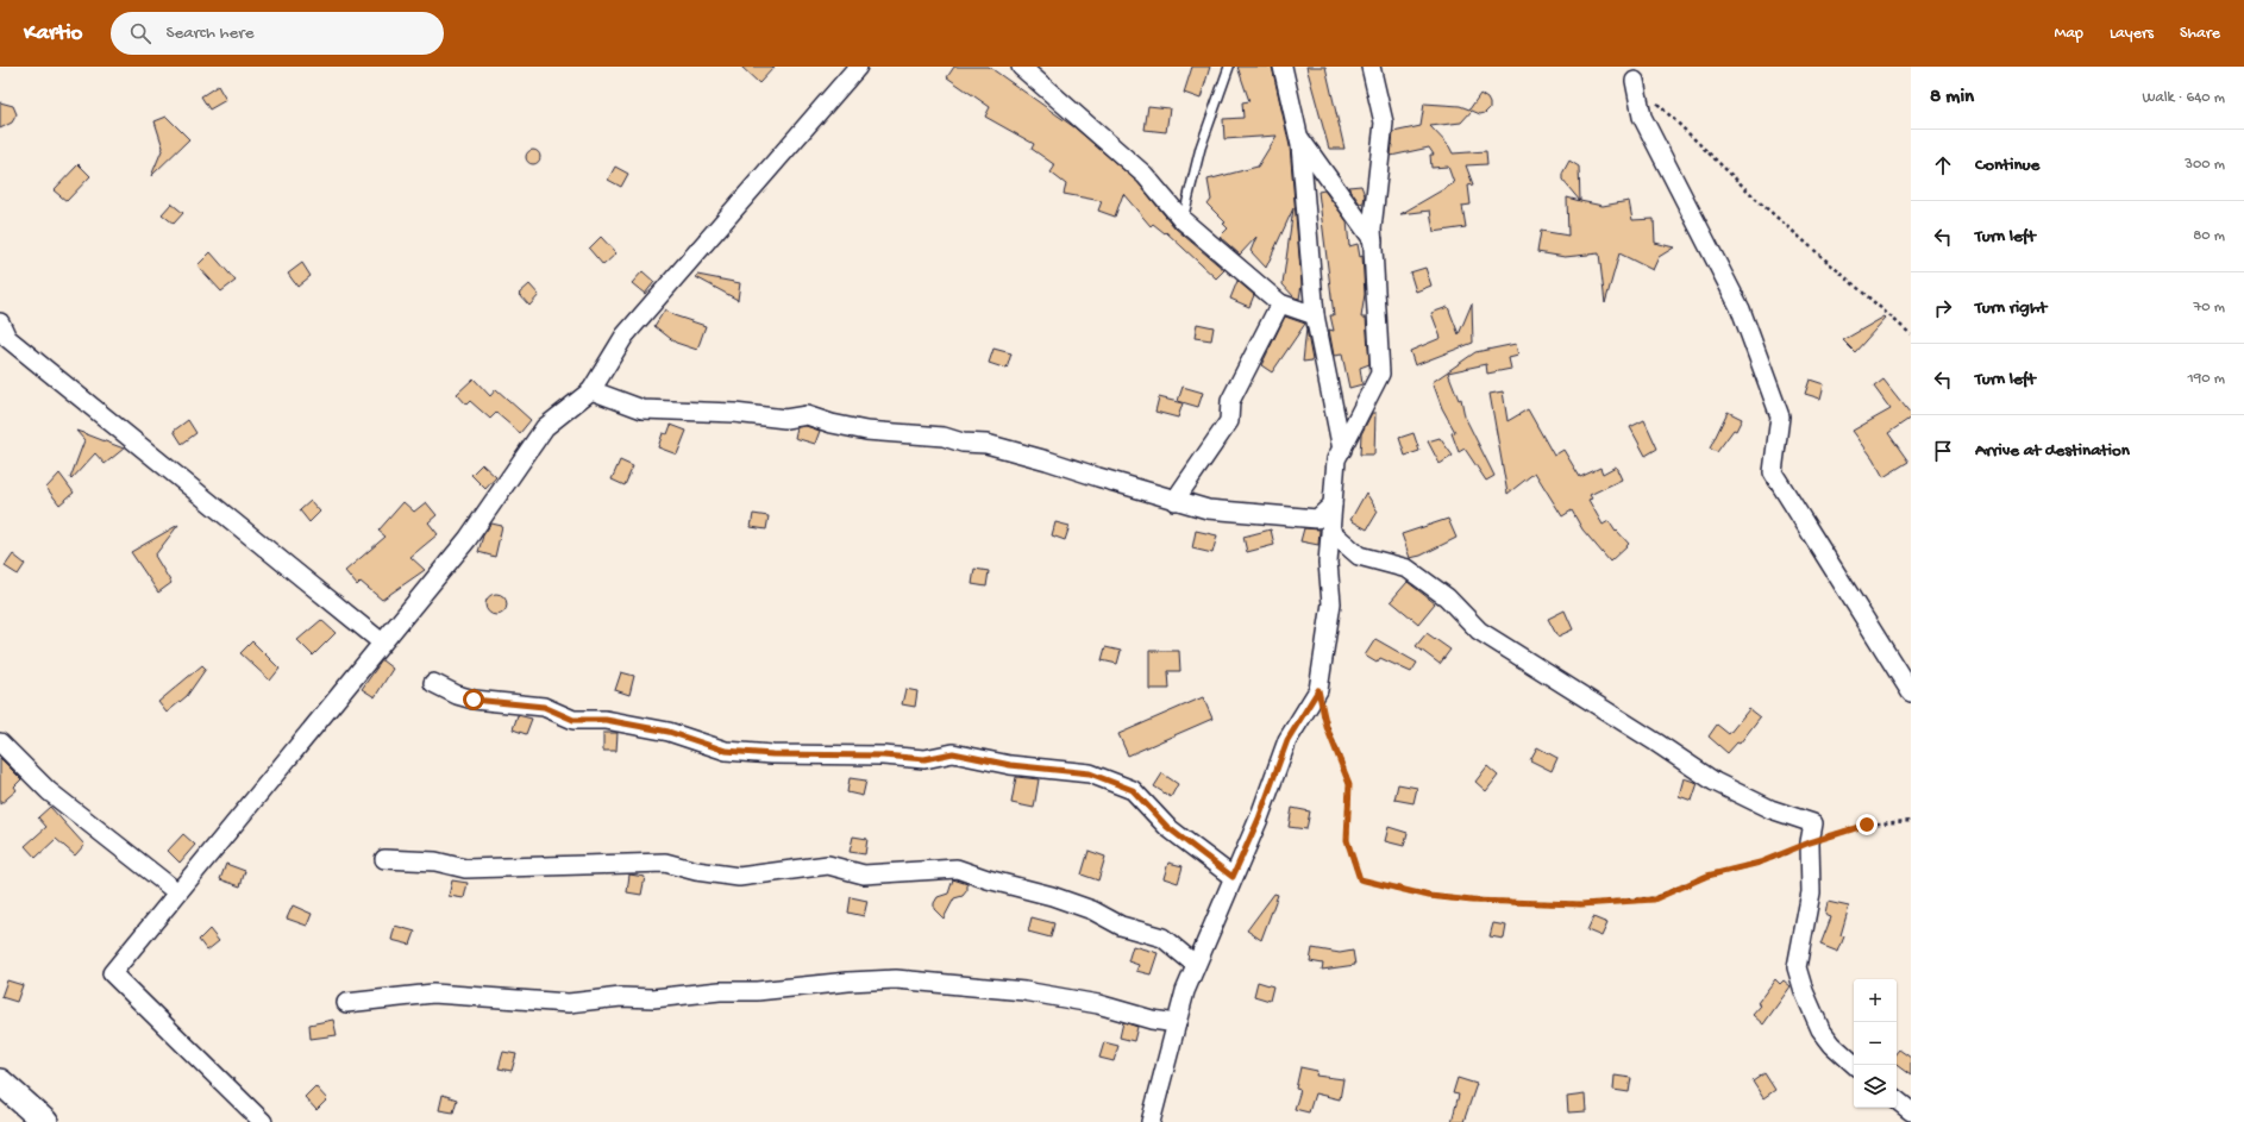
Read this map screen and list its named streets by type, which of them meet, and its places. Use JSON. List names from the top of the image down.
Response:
{
  "page": {
    "header": "Kartio",
    "search": "Search here",
    "nav": ["Map", "Layers", "Share"],
    "heading": ["8 min", "Walk · 640 m"],
    "list": [
      ["Continue", "300 m"],
      ["Turn left", "80 m"],
      ["Turn right", "70 m"],
      ["Turn left", "190 m"],
      "Arrive at destination"
    ],
    "map_buttons": ["+", "−"]
  }
}
